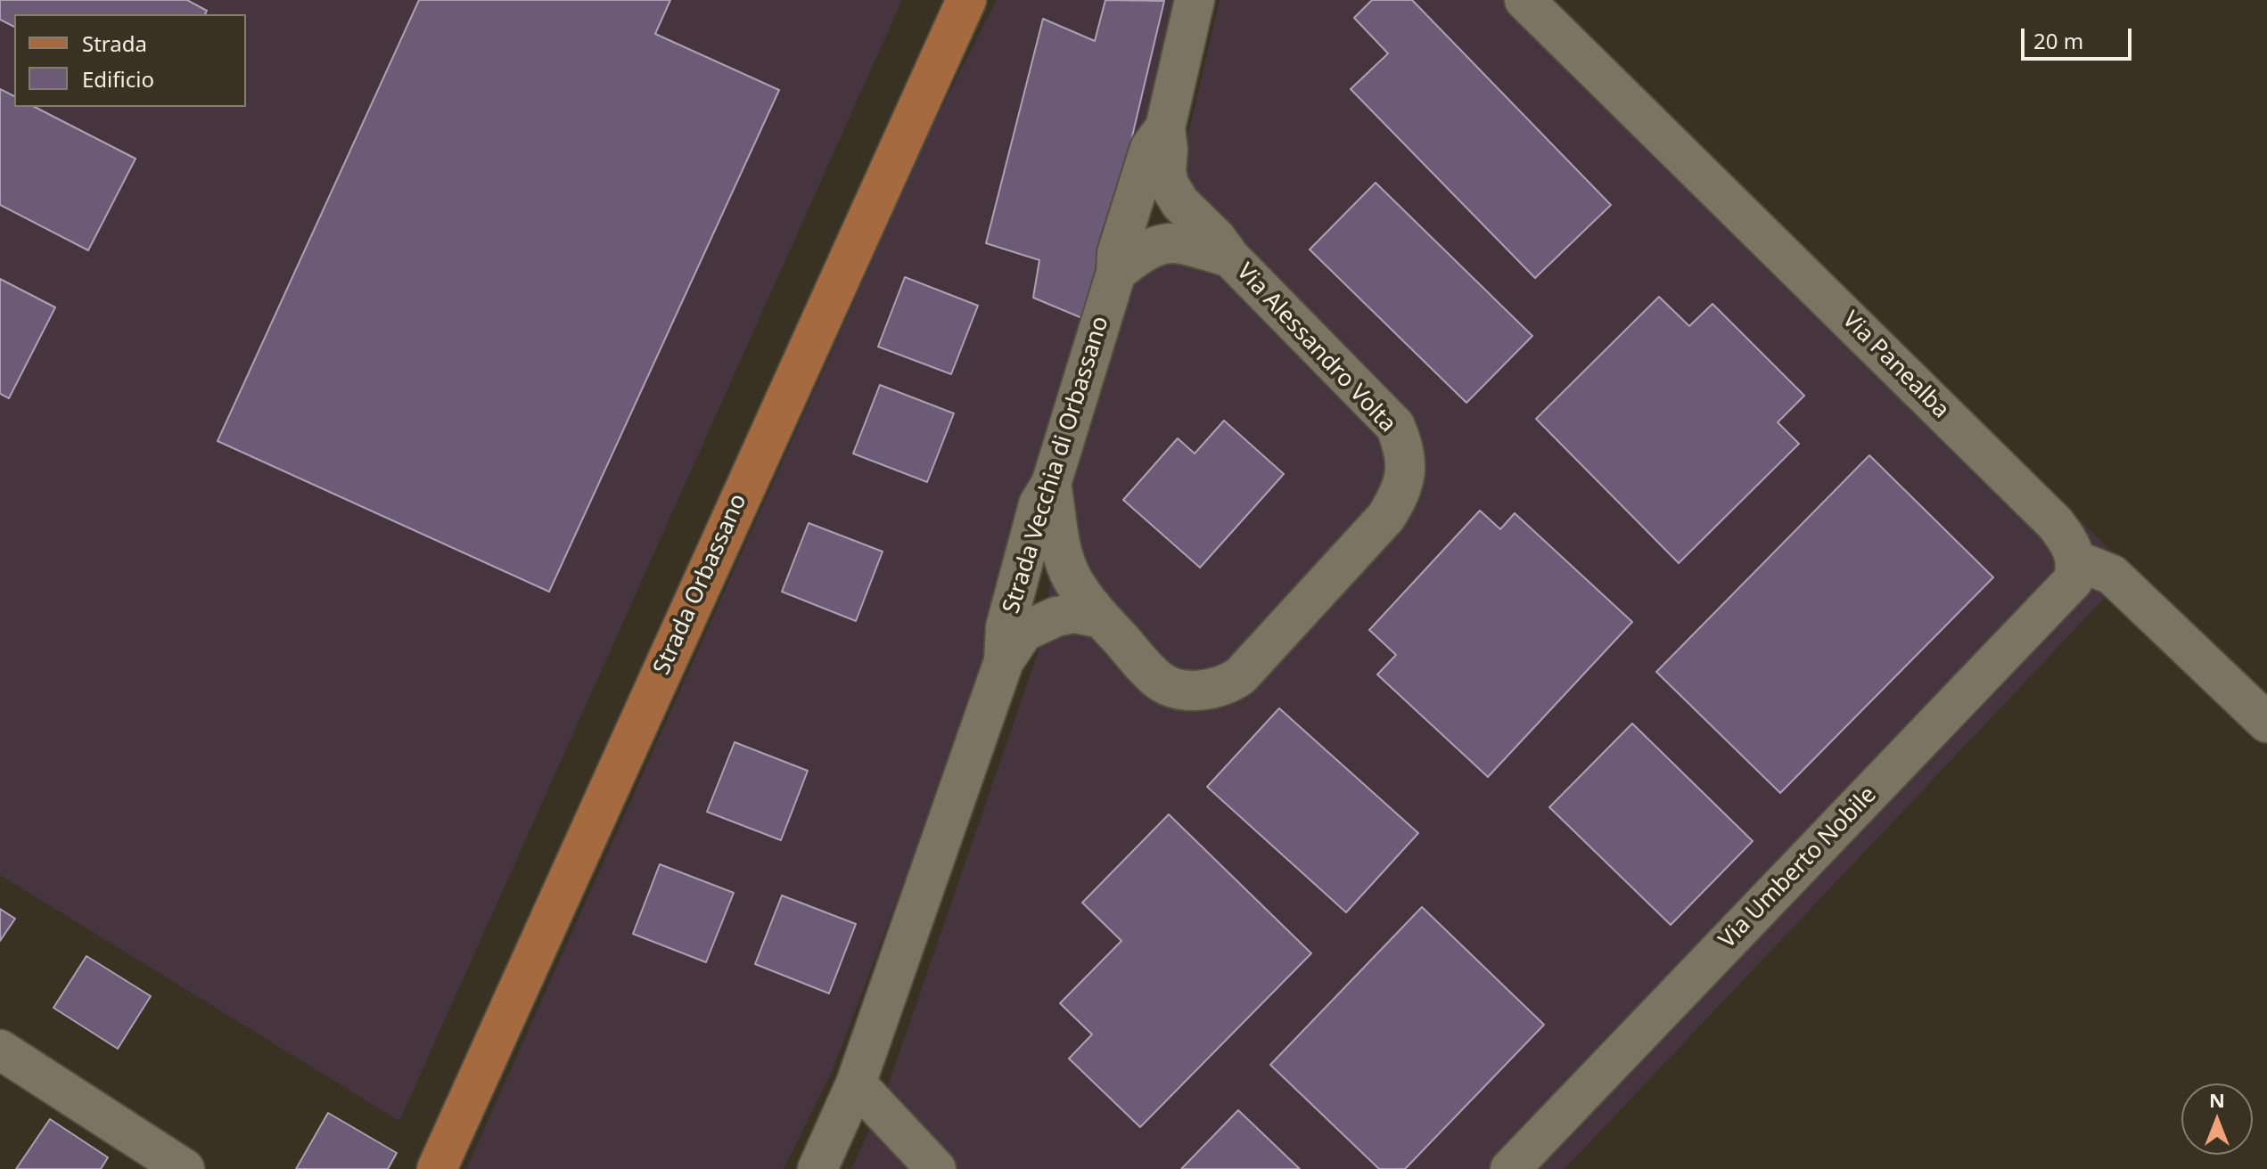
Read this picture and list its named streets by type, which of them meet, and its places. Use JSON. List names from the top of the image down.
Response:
{
  "streets": {
    "main road": ["Strada Orbassano"],
    "street": [
      "Via Alessandro Volta",
      "Via Panealba",
      "Strada Vecchia di Orbassano",
      "Via Umberto Nobile"
    ]
  },
  "crossings": [
    ["Via Alessandro Volta", "Strada Vecchia di Orbassano"],
    ["Via Panealba", "Via Umberto Nobile"]
  ],
  "legend": ["Strada", "Edificio"],
  "scale_bar": "20 m",
  "north": "top"
}
